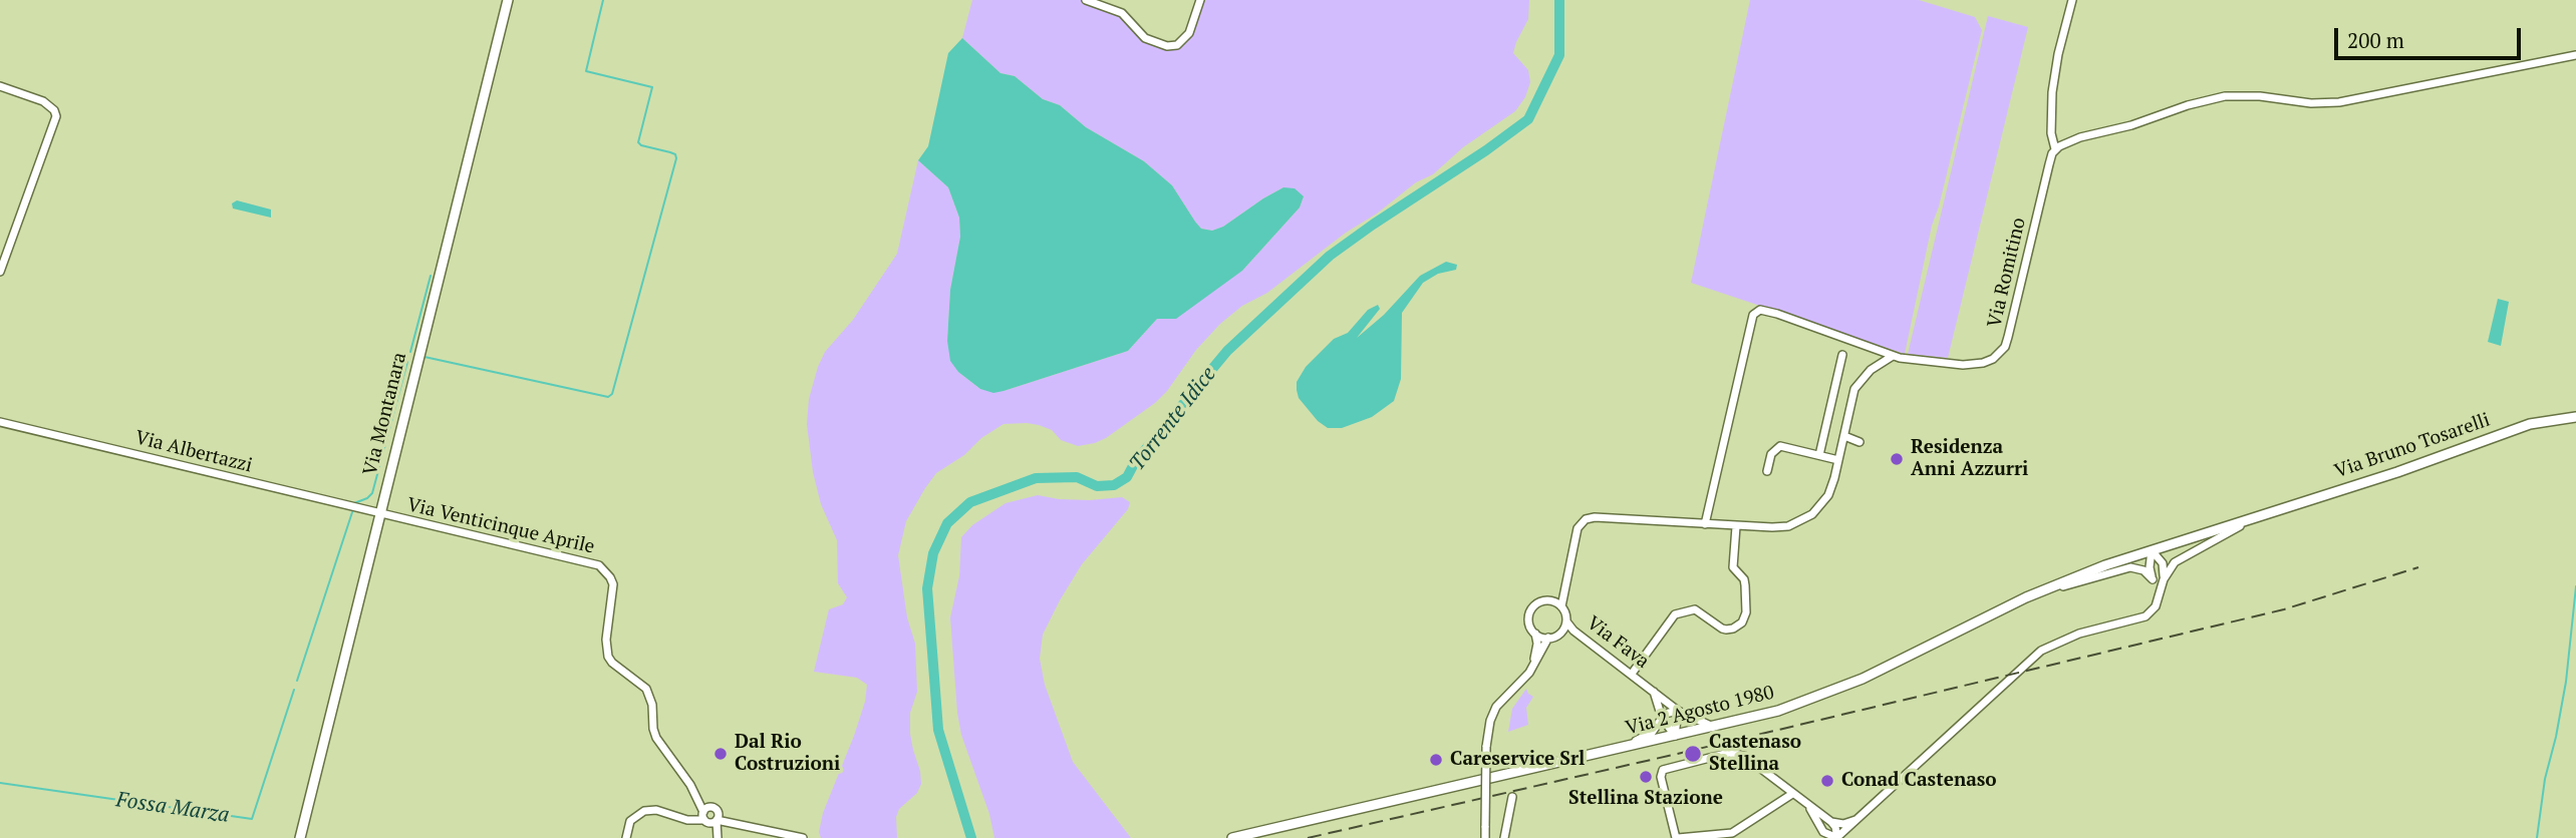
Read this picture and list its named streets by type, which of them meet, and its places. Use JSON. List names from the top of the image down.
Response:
{
  "streets": {
    "main road": ["Via Montanara", "Via Bruno Tosarelli", "Via 2 Agosto 1980"],
    "street": [
      "Via Romitino",
      "Via Albertazzi",
      "Via Venticinque Aprile",
      "Via Fava"
    ]
  },
  "crossings": [
    ["Via Montanara", "Via Albertazzi"],
    ["Via Montanara", "Via Venticinque Aprile"],
    ["Via Bruno Tosarelli", "Via 2 Agosto 1980"],
    ["Via Albertazzi", "Via Venticinque Aprile"],
    ["Via Fava", "Via 2 Agosto 1980"]
  ],
  "water": ["Torrente Idice", "Fossa Marza"],
  "places": [
    "Residenza Anni Azzurri",
    "Dal Rio Costruzioni",
    "Castenaso Stellina",
    "Careservice Srl",
    "Stellina Stazione",
    "Conad Castenaso"
  ],
  "scale_bar": "200 m"
}
